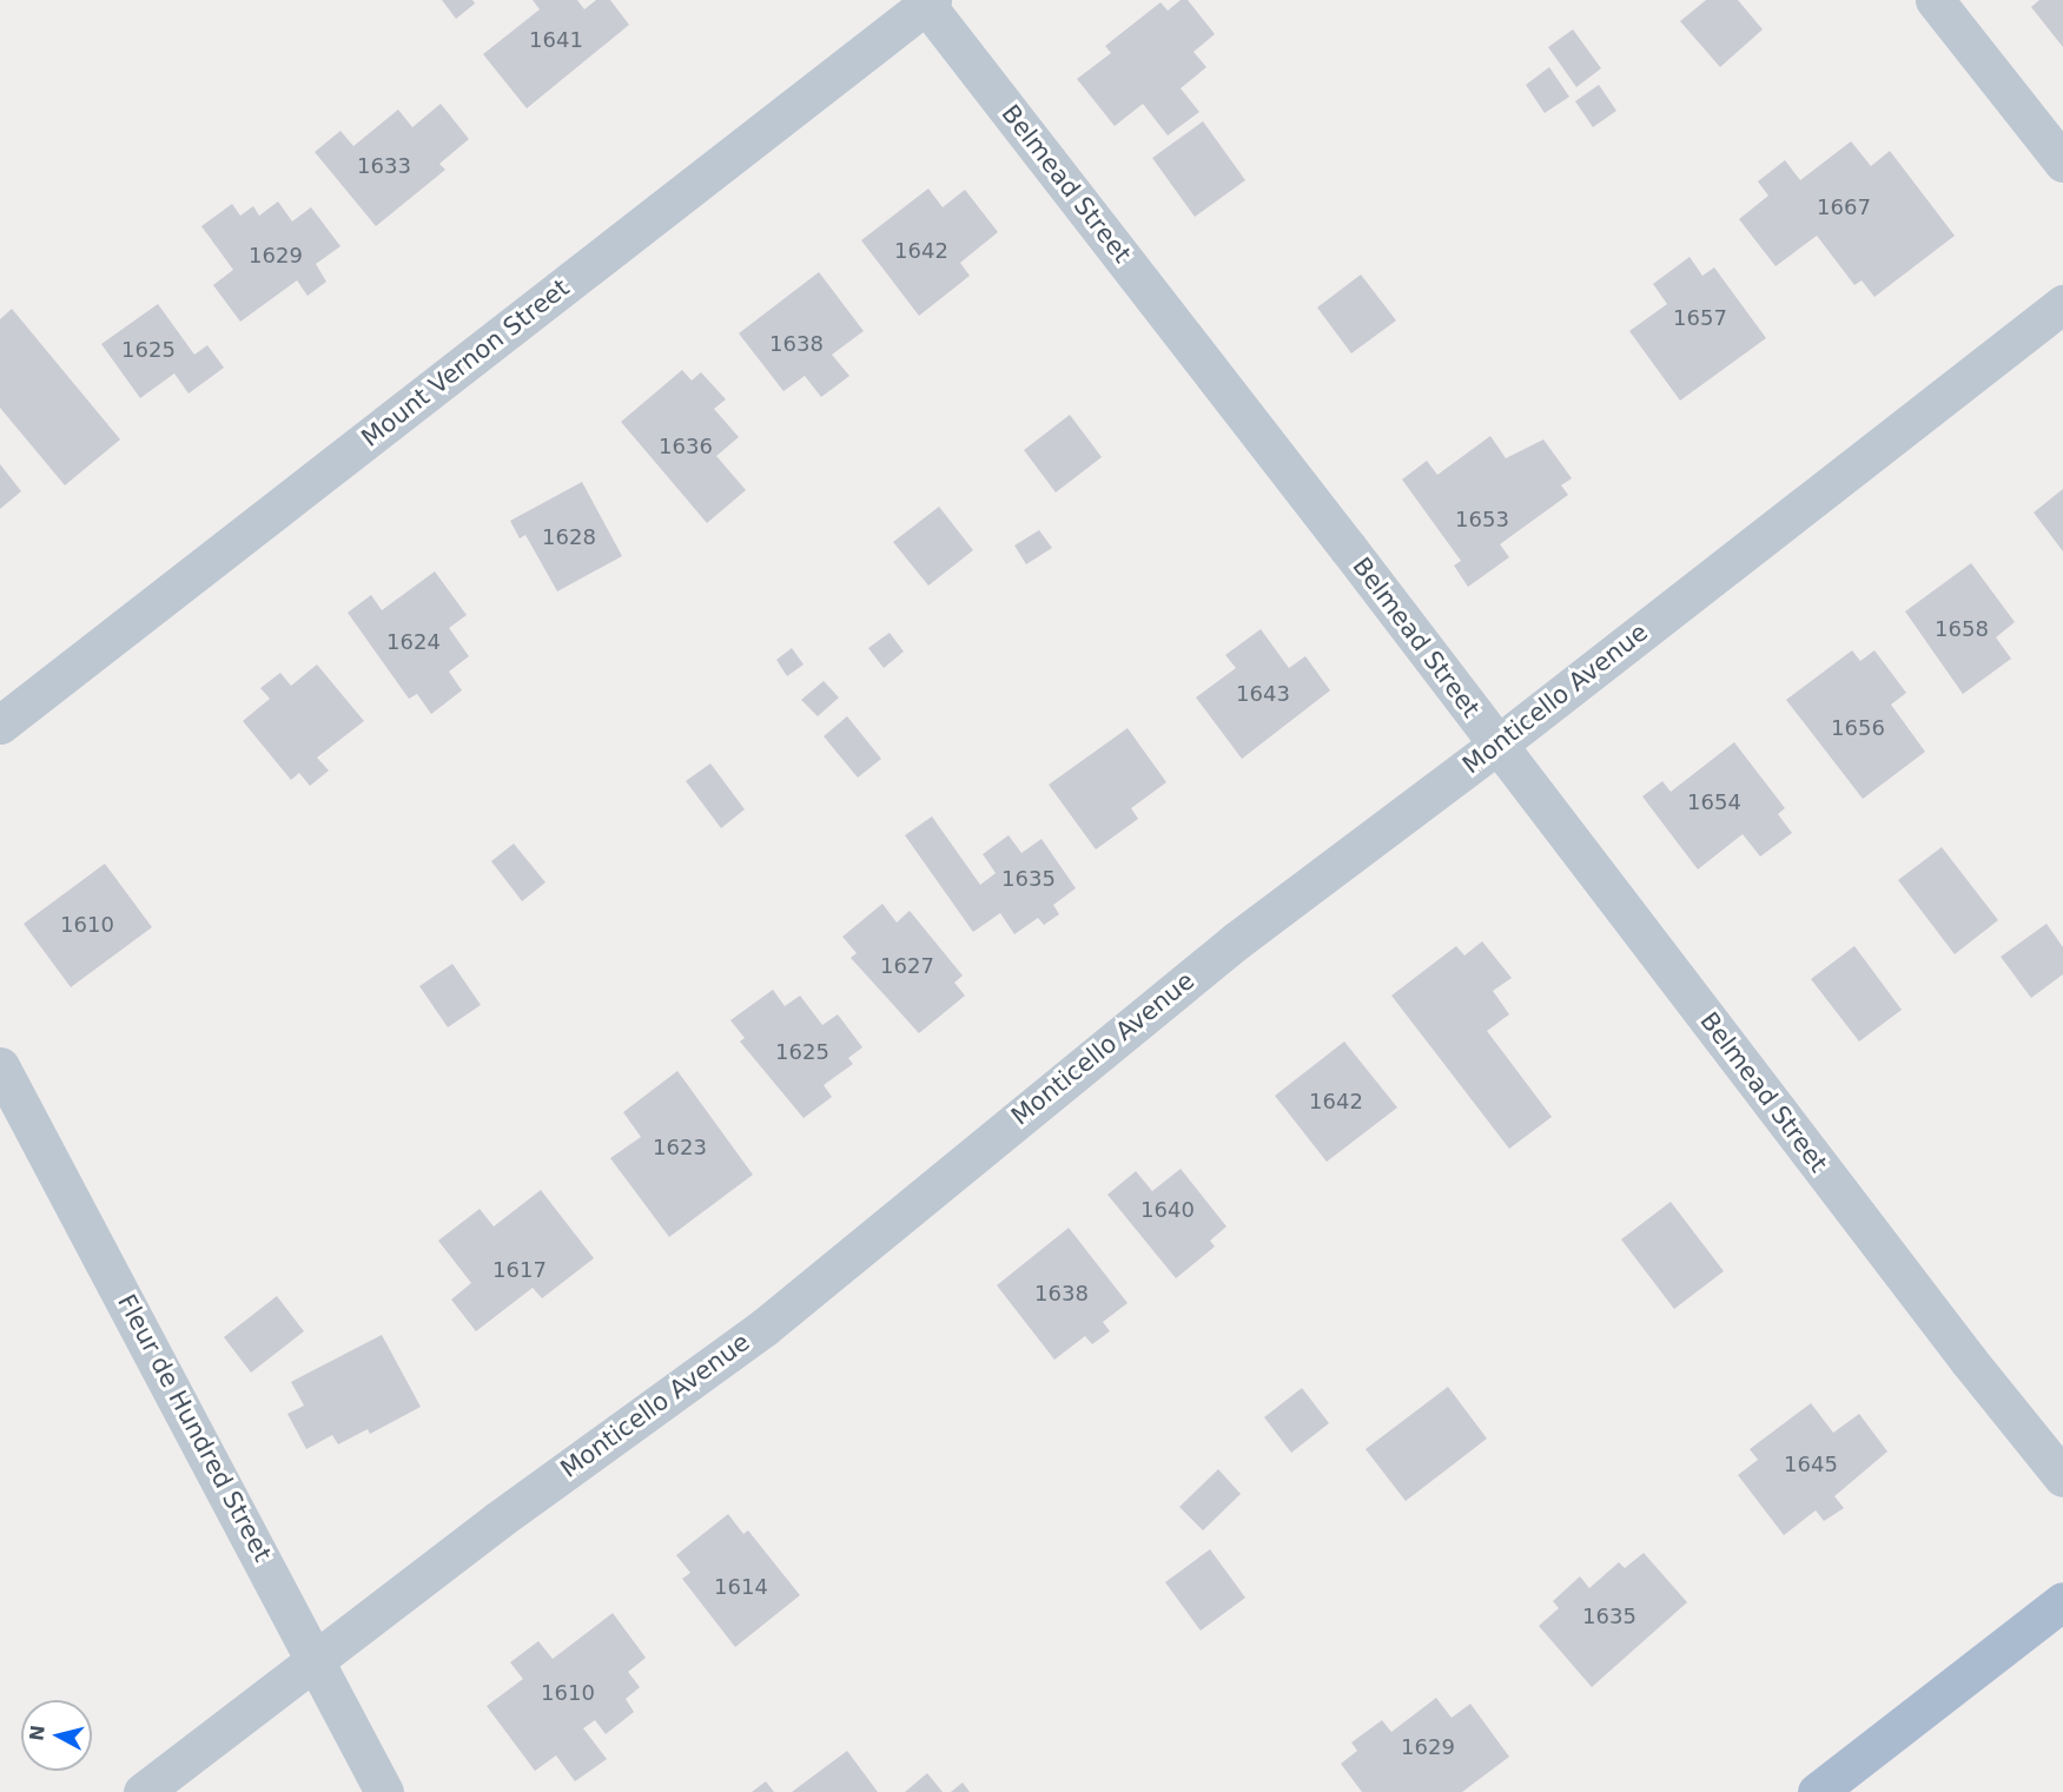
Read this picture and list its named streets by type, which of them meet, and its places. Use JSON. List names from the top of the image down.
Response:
{
  "streets": {
    "street": [
      "Belmead Street",
      "Mount Vernon Street",
      "Monticello Avenue",
      "Fleur de Hundred Street"
    ]
  },
  "crossings": [
    ["Belmead Street", "Mount Vernon Street"],
    ["Belmead Street", "Monticello Avenue"],
    ["Monticello Avenue", "Fleur de Hundred Street"]
  ],
  "house_numbers": [
    "1641",
    "1633",
    "1667",
    "1642",
    "1629",
    "1657",
    "1638",
    "1625",
    "1636",
    "1653",
    "1628",
    "1658",
    "1624",
    "1643",
    "1656",
    "1654",
    "1635",
    "1610",
    "1627",
    "1625",
    "1642",
    "1623",
    "1640",
    "1617",
    "1638",
    "1645",
    "1614",
    "1635",
    "1610",
    "1629"
  ],
  "north": "left"
}
